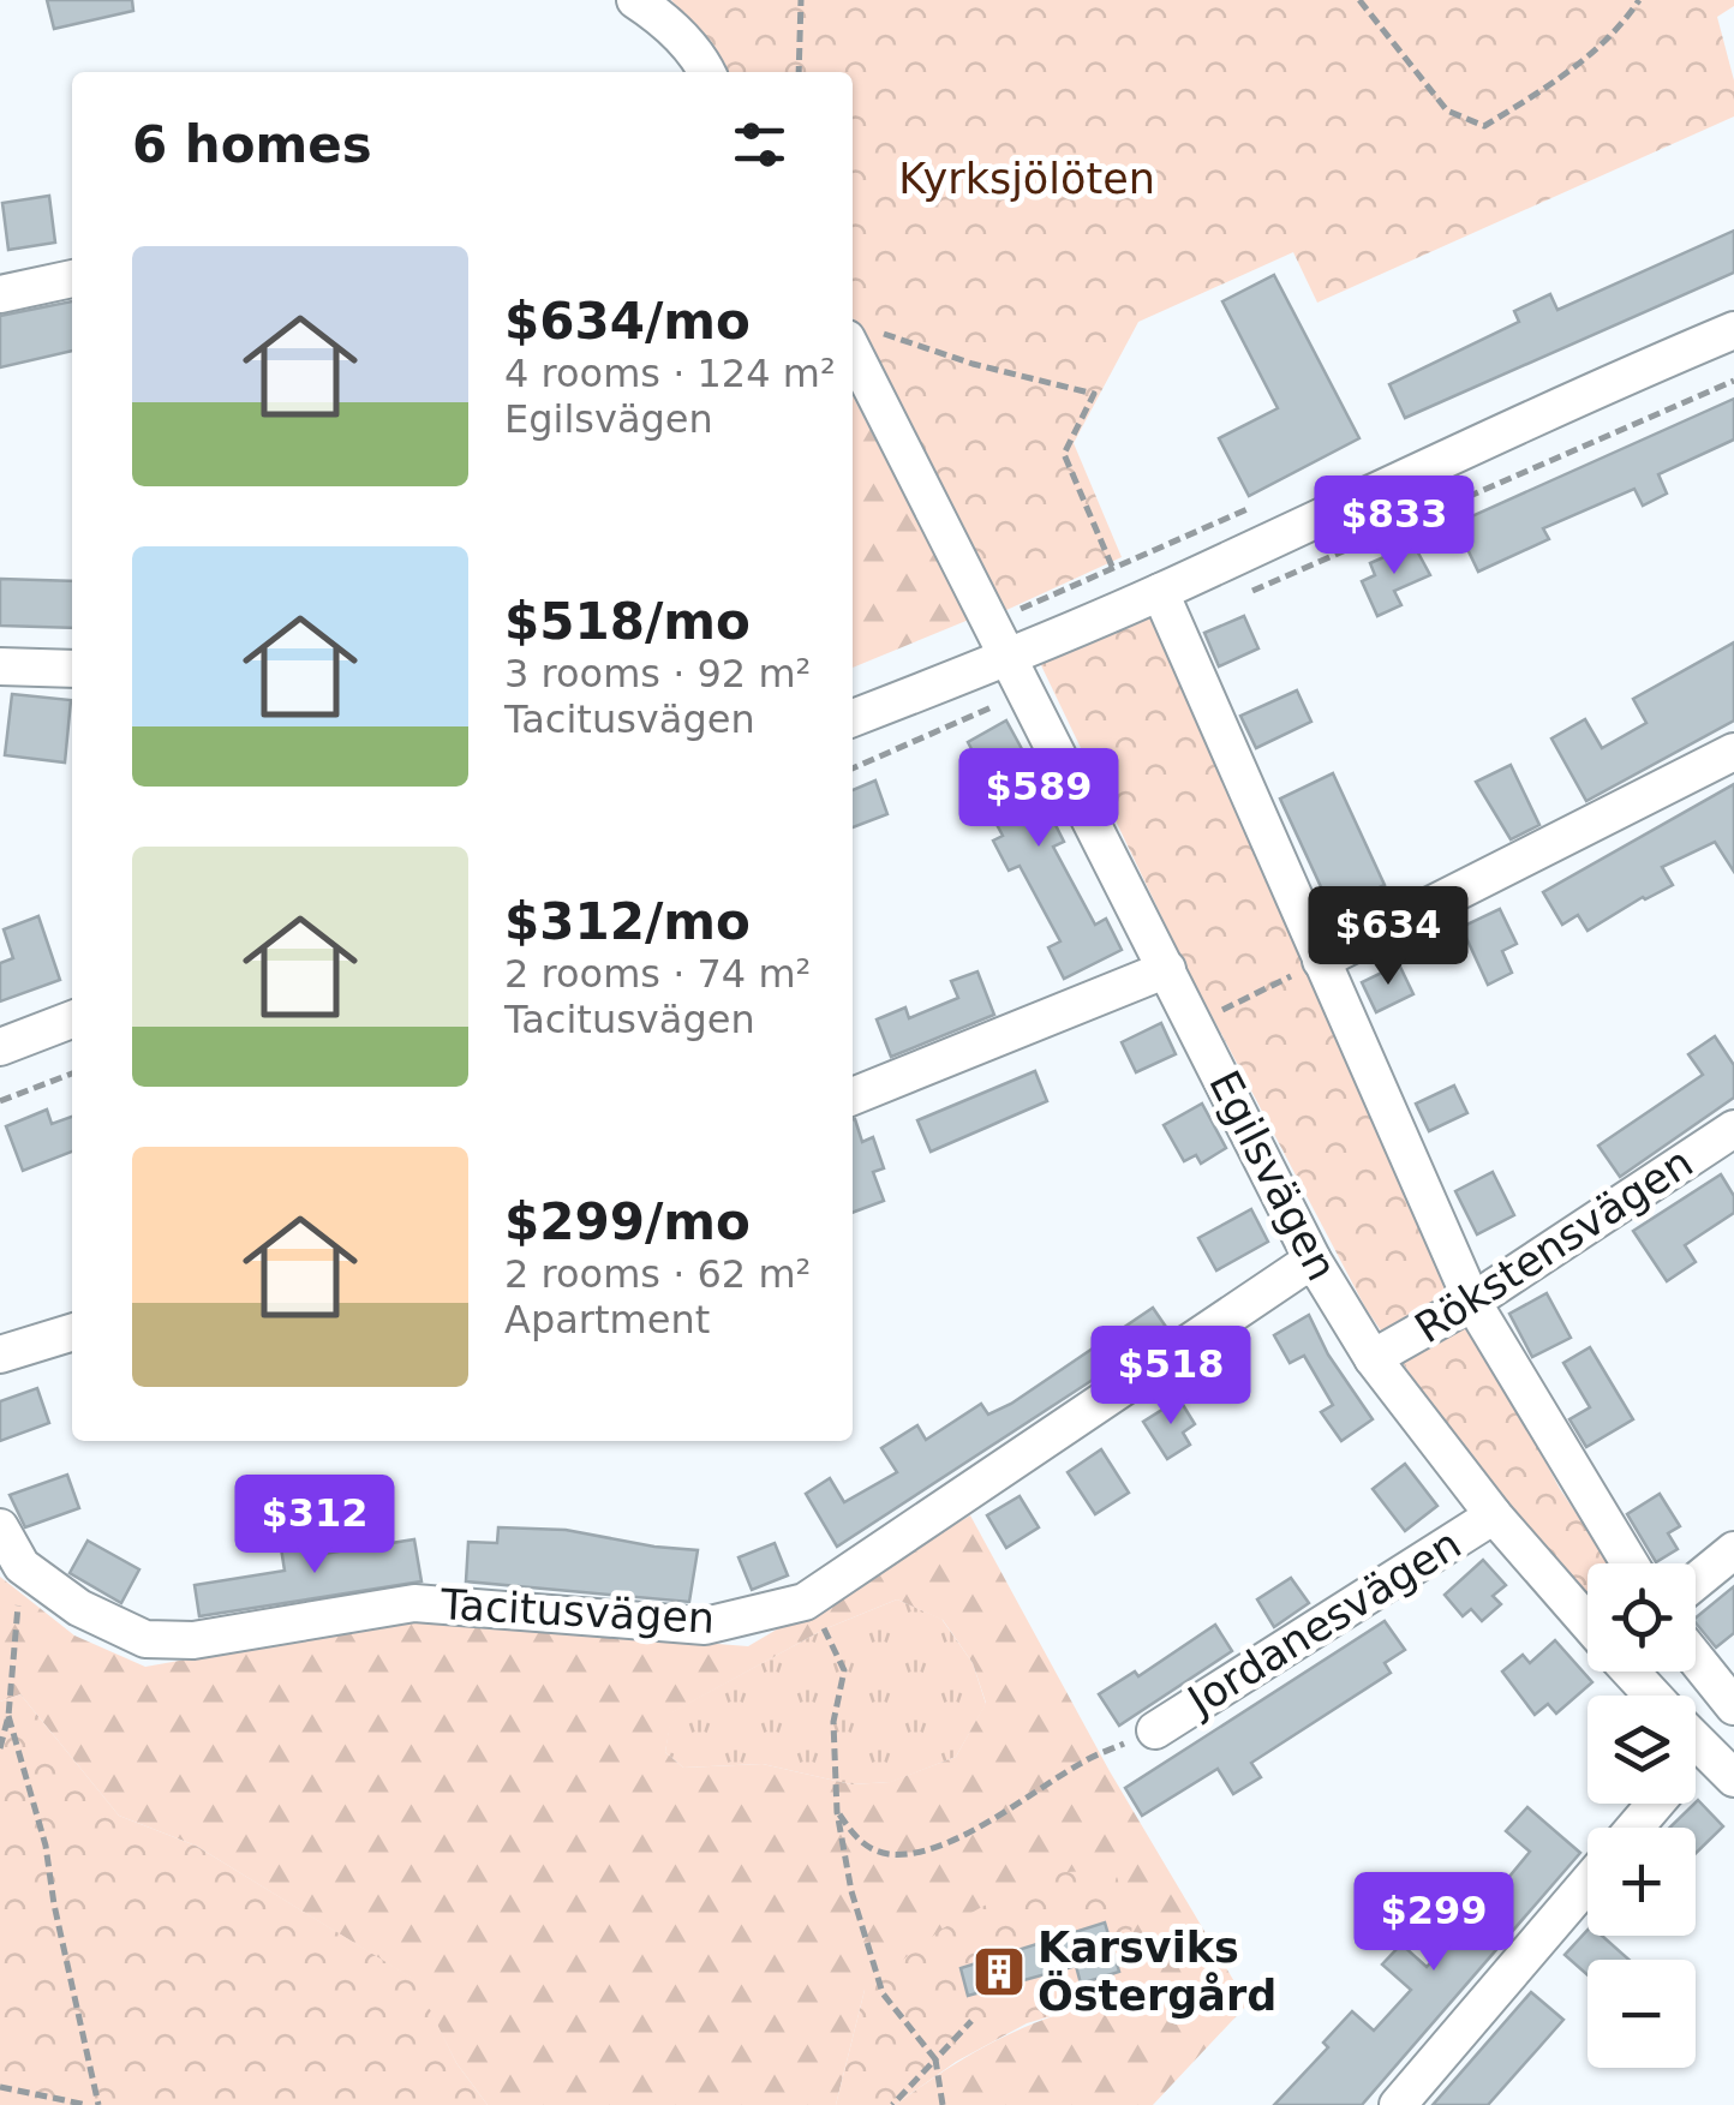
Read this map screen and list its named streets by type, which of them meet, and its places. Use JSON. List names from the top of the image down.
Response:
{
  "streets": {
    "street": [
      "Egilsvägen",
      "Rökstensvägen",
      "Tacitusvägen",
      "Jordanesvägen"
    ]
  },
  "crossings": [
    ["Egilsvägen", "Rökstensvägen"],
    ["Egilsvägen", "Tacitusvägen"],
    ["Egilsvägen", "Jordanesvägen"]
  ],
  "parks": ["Kyrksjölöten"],
  "places": {
    "building": ["Karsviks Östergård"]
  },
  "page": {
    "heading": "6 homes",
    "list": [
      {
        "name": "$634/mo",
        "note": "4 rooms · 124 m² · Egilsvägen"
      },
      {
        "name": "$518/mo",
        "note": "3 rooms · 92 m² · Tacitusvägen"
      },
      {
        "name": "$312/mo",
        "note": "2 rooms · 74 m² · Tacitusvägen"
      },
      {
        "name": "$299/mo",
        "note": "2 rooms · 62 m² · Apartment"
      }
    ],
    "price": [
      "$833",
      "$589",
      "$634",
      "$518",
      "$312",
      "$299"
    ],
    "map_buttons": ["+", "−"]
  }
}
